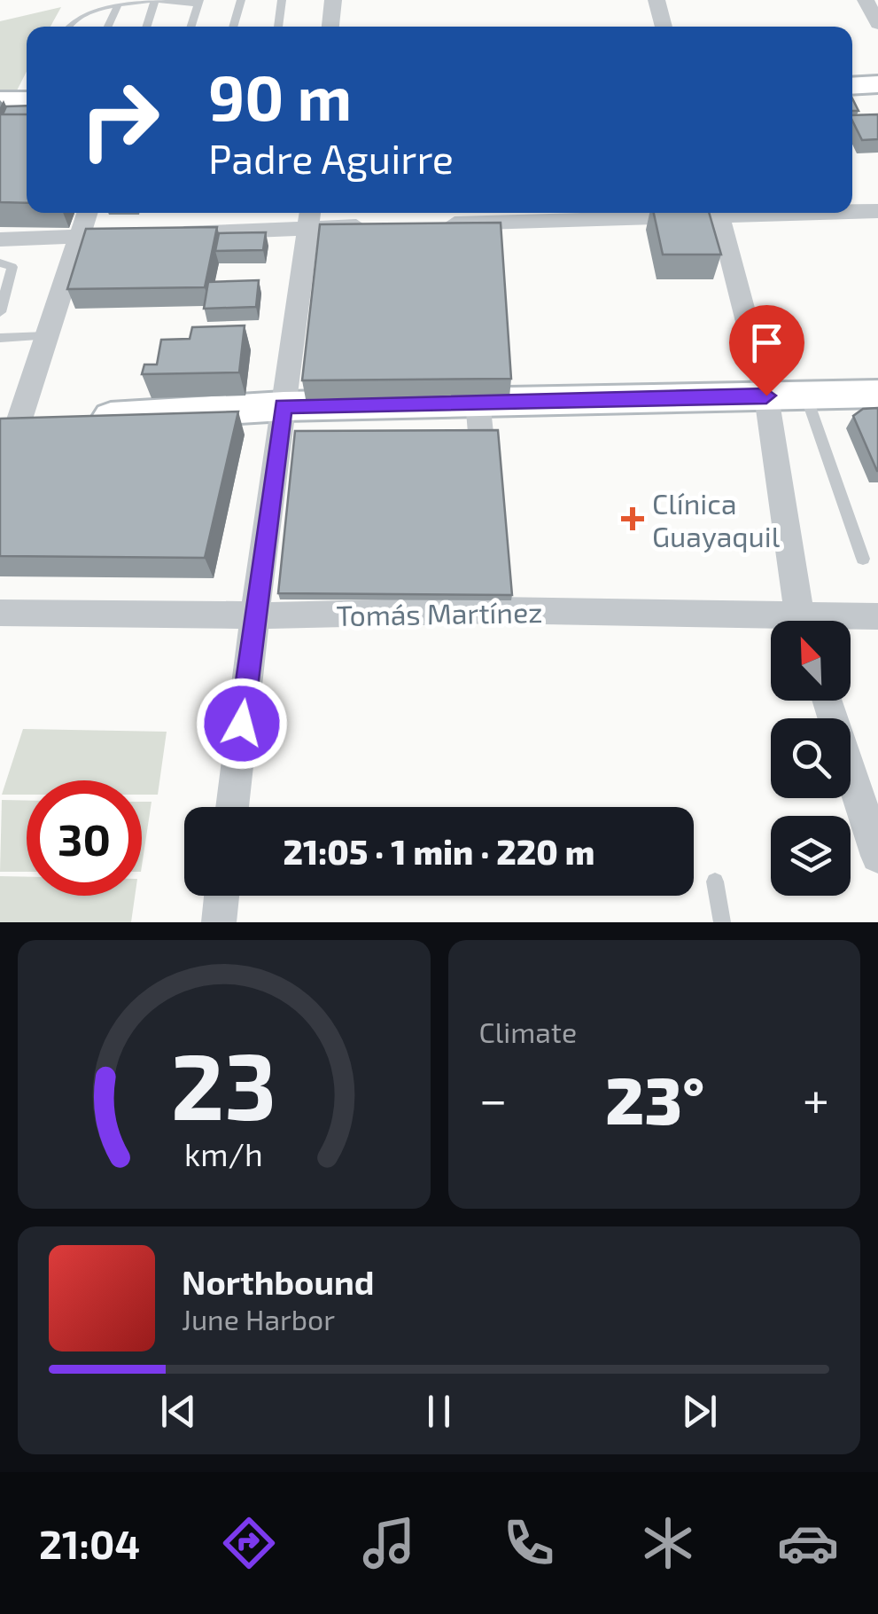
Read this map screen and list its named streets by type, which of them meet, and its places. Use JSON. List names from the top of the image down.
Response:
{
  "streets": {
    "street": ["Tomás Martínez"]
  },
  "places": {
    "health": ["Clínica Guayaquil"]
  },
  "north": "top left",
  "page": {
    "turn": ["90 m", "Padre Aguirre"],
    "limit": "30",
    "trip": "21:05 · 1 min · 220 m",
    "tile": "Climate",
    "heat": ["−", "23°", "+"],
    "song": ["Northbound", "June Harbor"],
    "tabs": "21:04",
    "gauge": ["23", "km/h"]
  }
}
